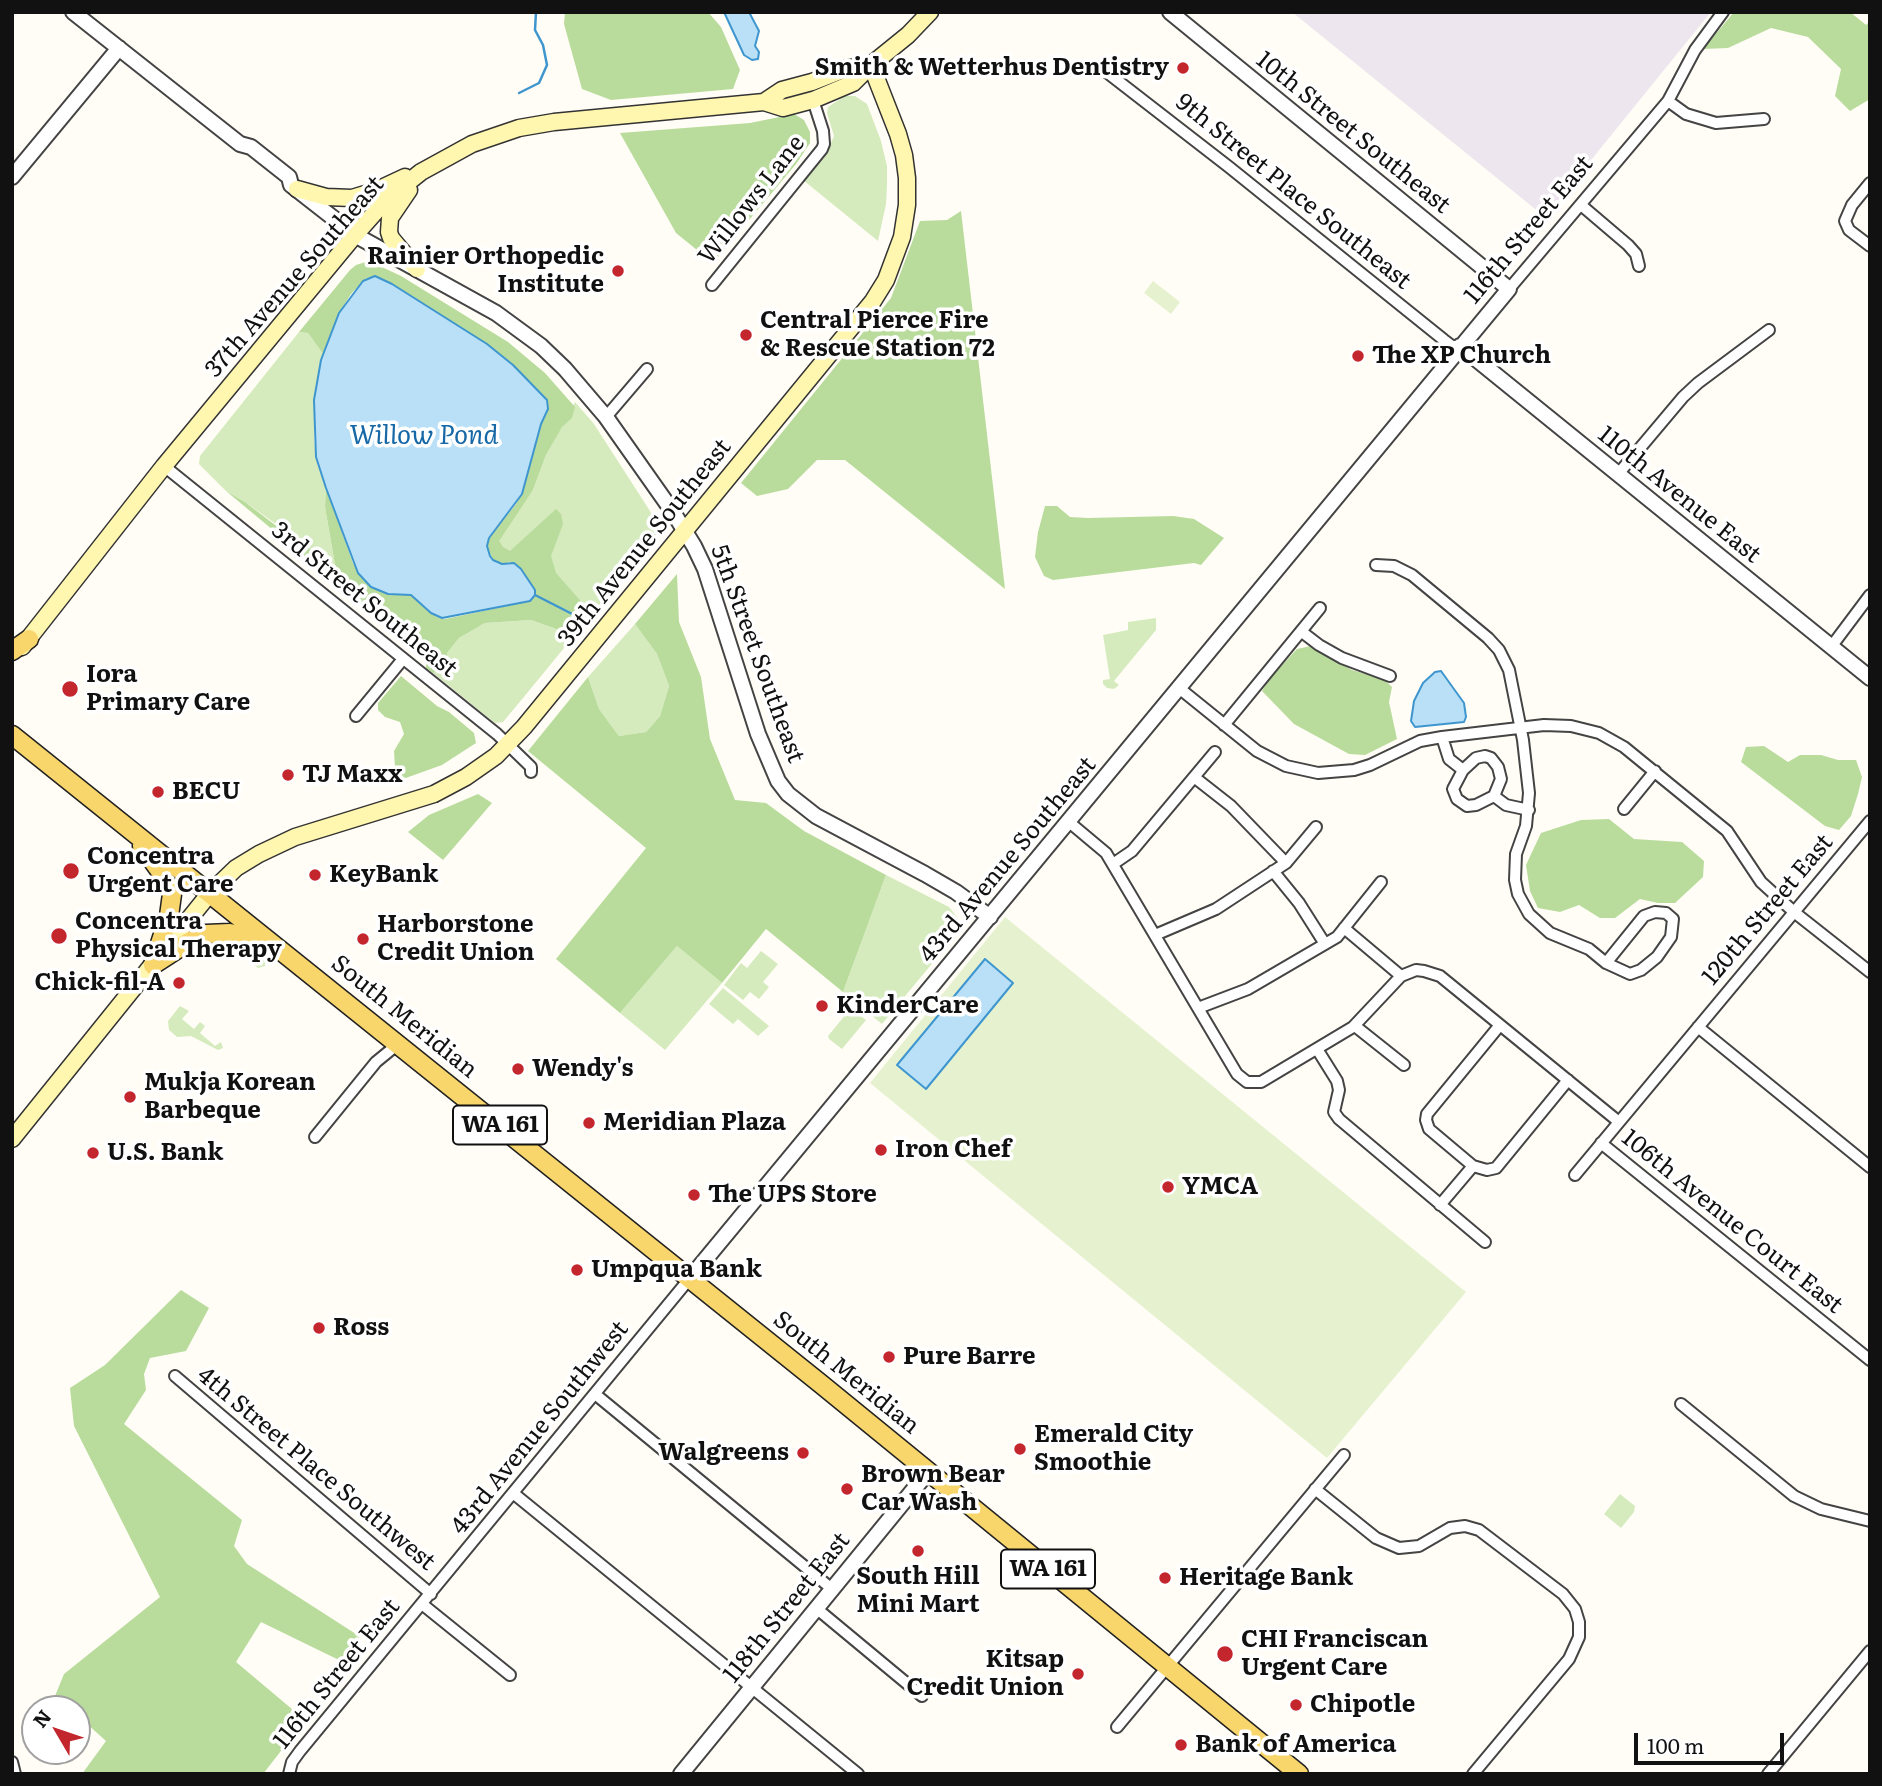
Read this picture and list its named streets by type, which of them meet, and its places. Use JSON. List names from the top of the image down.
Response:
{
  "streets": {
    "main road": [
      "37th Avenue Southeast",
      "39th Avenue Southeast",
      "South Meridian",
      "WA 161"
    ],
    "street": [
      "10th Street Southeast",
      "9th Street Place Southeast",
      "Willows Lane",
      "116th Street East",
      "110th Avenue East",
      "3rd Street Southeast",
      "5th Street Southeast",
      "43rd Avenue Southeast",
      "120th Street East",
      "106th Avenue Court East",
      "43rd Avenue Southwest",
      "4th Street Place Southwest",
      "118th Street East"
    ]
  },
  "crossings": [
    ["10th Street Southeast", "116th Street East"],
    ["9th Street Place Southeast", "116th Street East"],
    ["9th Street Place Southeast", "110th Avenue East"],
    ["Willows Lane", "37th Avenue Southeast"],
    ["116th Street East", "110th Avenue East"],
    ["116th Street East", "43rd Avenue Southeast"],
    ["116th Street East", "43rd Avenue Southwest"],
    ["37th Avenue Southeast", "39th Avenue Southeast"],
    ["37th Avenue Southeast", "3rd Street Southeast"],
    ["37th Avenue Southeast", "5th Street Southeast"],
    ["39th Avenue Southeast", "3rd Street Southeast"],
    ["39th Avenue Southeast", "5th Street Southeast"],
    ["39th Avenue Southeast", "South Meridian"],
    ["5th Street Southeast", "43rd Avenue Southeast"],
    ["43rd Avenue Southeast", "South Meridian"],
    ["43rd Avenue Southeast", "43rd Avenue Southwest"],
    ["120th Street East", "106th Avenue Court East"],
    ["South Meridian", "WA 161"],
    ["South Meridian", "43rd Avenue Southwest"],
    ["South Meridian", "118th Street East"],
    ["WA 161", "118th Street East"],
    ["43rd Avenue Southwest", "4th Street Place Southwest"]
  ],
  "water": ["Willow Pond"],
  "places": [
    "Smith & Wetterhus Dentistry",
    "Rainier Orthopedic Institute",
    "Central Pierce Fire & Rescue Station 72",
    "The XP Church",
    "Iora Primary Care",
    "TJ Maxx",
    "BECU",
    "Concentra Urgent Care",
    "KeyBank",
    "Concentra Physical Therapy",
    "Harborstone Credit Union",
    "Chick-fil-A",
    "KinderCare",
    "Wendy's",
    "Mukja Korean Barbeque",
    "Meridian Plaza",
    "Iron Chef",
    "U.S. Bank",
    "YMCA",
    "The UPS Store",
    "Umpqua Bank",
    "Ross",
    "Pure Barre",
    "Emerald City Smoothie",
    "Walgreens",
    "Brown Bear Car Wash",
    "South Hill Mini Mart",
    "Heritage Bank",
    "CHI Franciscan Urgent Care",
    "Kitsap Credit Union",
    "Chipotle",
    "Bank of America"
  ],
  "scale_bar": "100 m",
  "north": "top left"
}
